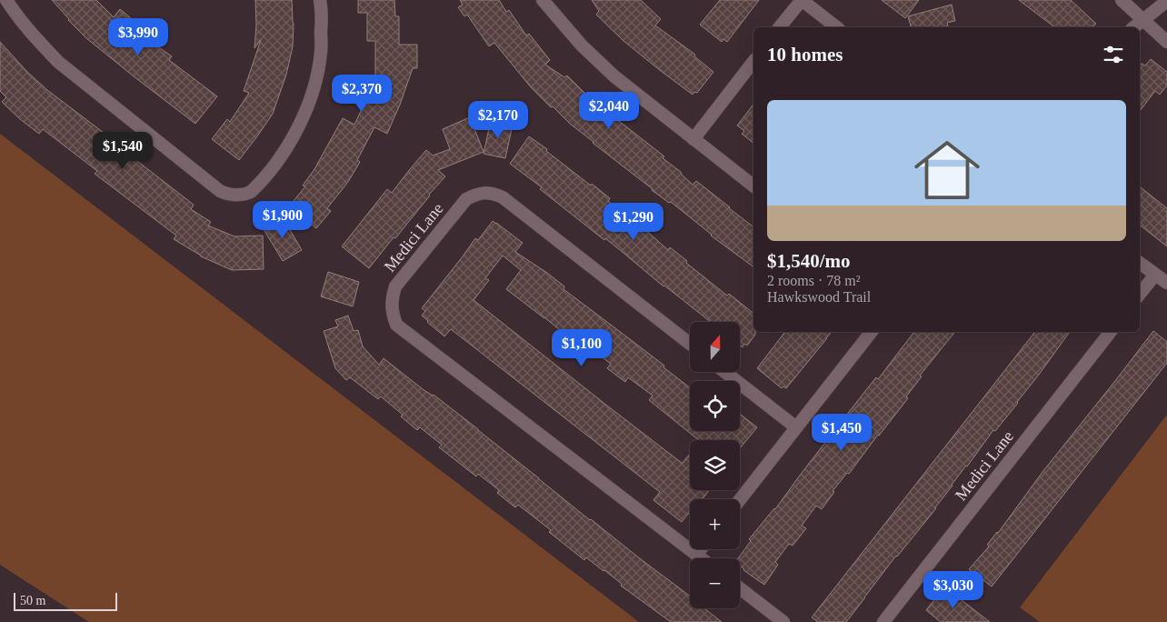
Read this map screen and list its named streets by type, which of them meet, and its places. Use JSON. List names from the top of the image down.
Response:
{
  "streets": {
    "street": ["Medici Lane"]
  },
  "scale_bar": "50 m",
  "north": "top",
  "page": {
    "price": [
      "$3,990",
      "$2,370",
      "$2,040",
      "$2,170",
      "$1,540",
      "$1,900",
      "$1,290",
      "$1,100",
      "$1,450",
      "$3,030"
    ],
    "heading": "10 homes",
    "list": [
      {
        "name": "$1,540/mo",
        "note": "2 rooms · 78 m² · Hawkswood Trail"
      }
    ],
    "map_buttons": ["+", "−"],
    "scale": "50 m"
  }
}
